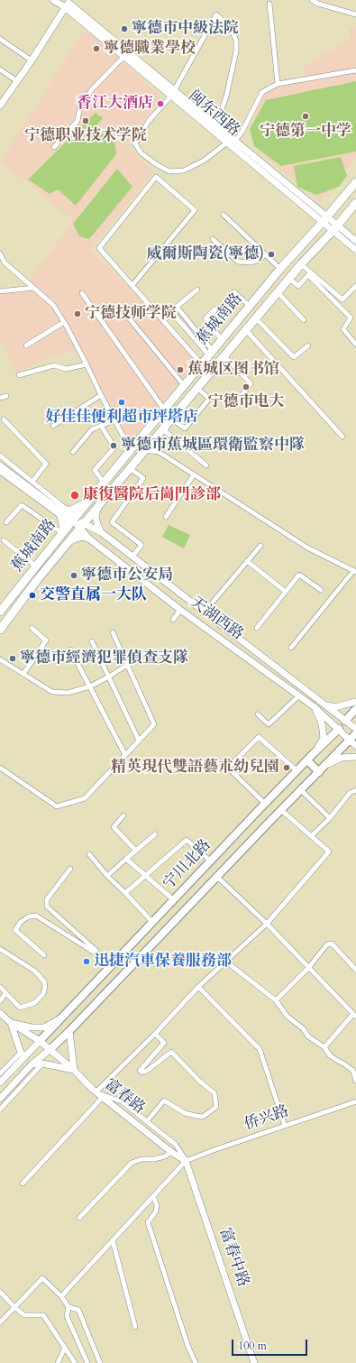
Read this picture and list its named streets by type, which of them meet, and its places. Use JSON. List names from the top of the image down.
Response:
{
  "streets": {
    "highway": ["蕉城南路"],
    "main road": [
      "闽东西路",
      "天湖西路",
      "宁川北路",
      "富春路",
      "富春中路"
    ],
    "street": ["侨兴路"]
  },
  "crossings": [
    ["闽东西路", "蕉城南路"],
    ["蕉城南路", "天湖西路"],
    ["天湖西路", "宁川北路"],
    ["宁川北路", "富春路"],
    ["富春路", "侨兴路"],
    ["富春路", "富春中路"],
    ["侨兴路", "富春中路"]
  ],
  "places": [
    "寧德市中級法院",
    "寧德職業學校",
    "香江大酒店",
    "宁德第一中学",
    "宁德职业技术学院",
    "威爾斯陶瓷(寧德)",
    "宁德技师学院",
    "蕉城区图书馆",
    "宁德市电大",
    "好佳佳便利超市坪塔店",
    "寧德市蕉城區環衛監察中隊",
    "康復醫院后崗門診部",
    "寧德市公安局",
    "交警直属一大队",
    "寧德市經濟犯罪偵查支隊",
    "精英現代雙語藝朮幼兒園",
    "迅捷汽車保養服務部"
  ],
  "scale_bar": "100 m"
}
